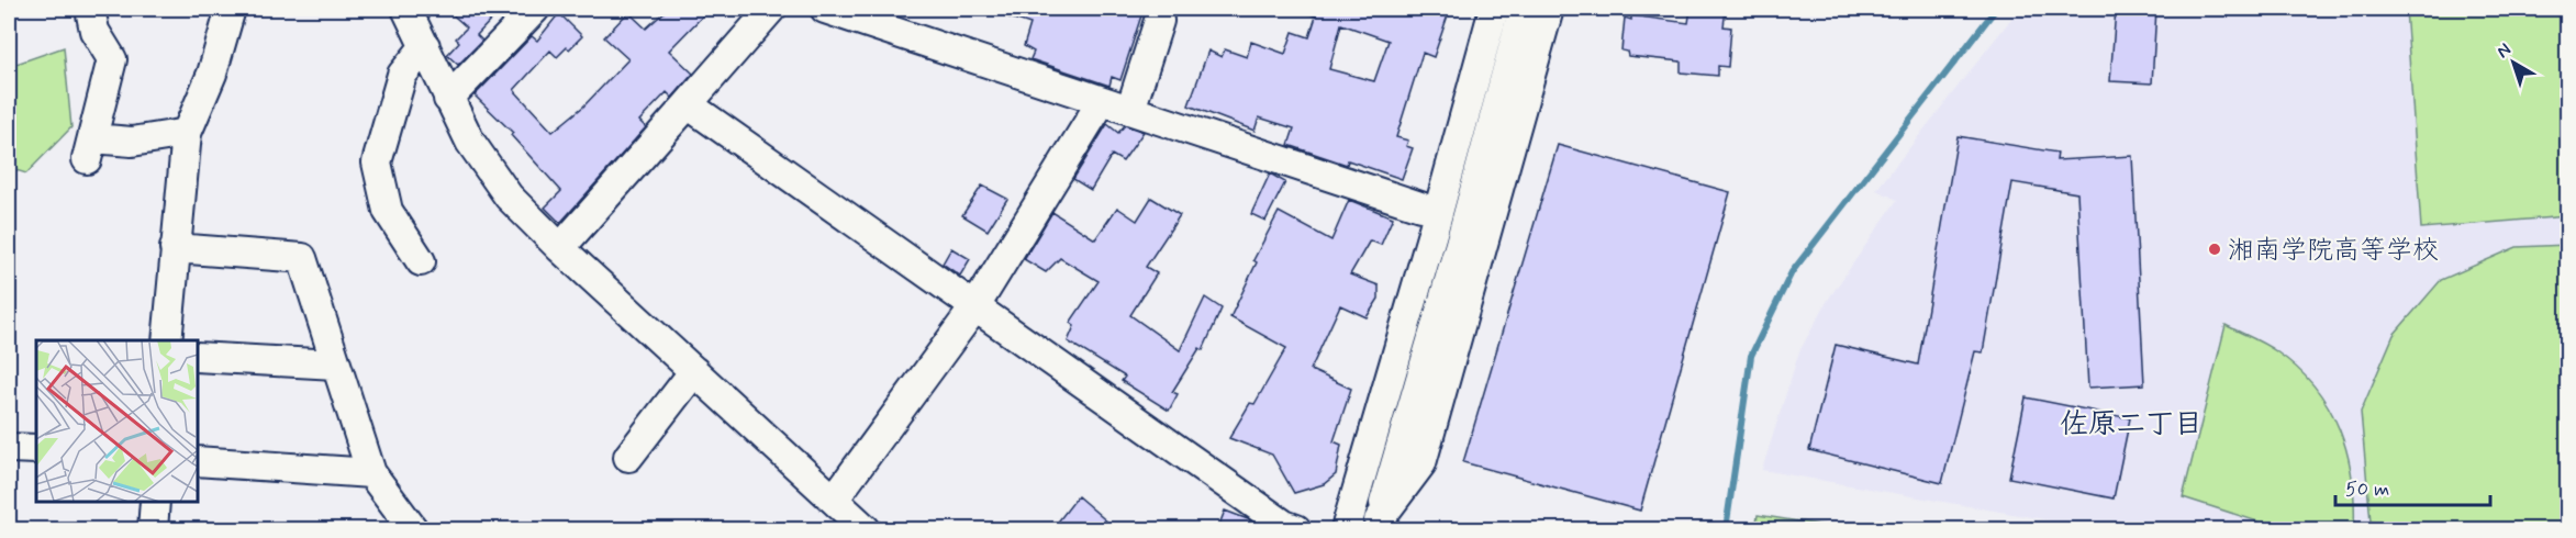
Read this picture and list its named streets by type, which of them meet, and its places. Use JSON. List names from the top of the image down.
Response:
{
  "districts": ["佐原二丁目"],
  "places": ["湘南学院高等学校"],
  "scale_bar": "50 m",
  "north": "top left"
}
